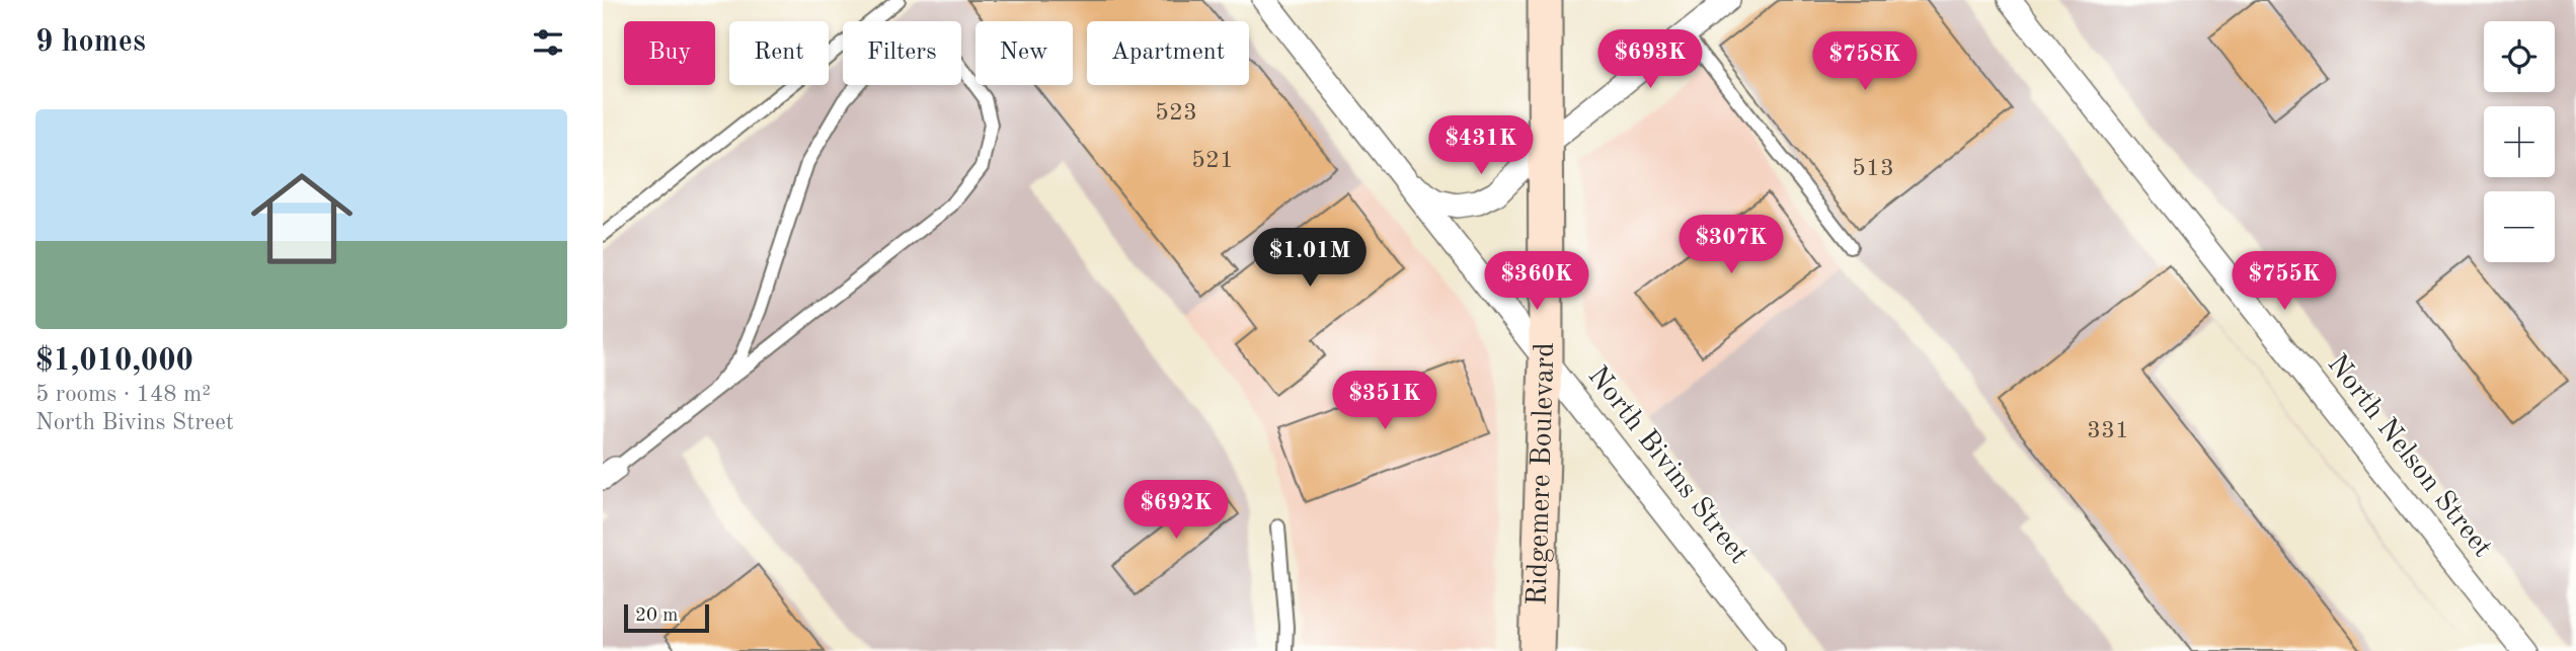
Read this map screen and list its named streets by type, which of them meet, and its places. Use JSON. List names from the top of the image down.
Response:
{
  "streets": {
    "main road": ["Ridgemere Boulevard"],
    "street": ["North Nelson Street", "North Bivins Street"]
  },
  "crossings": [
    ["North Bivins Street", "Ridgemere Boulevard"]
  ],
  "house_numbers": [
    "523",
    "521",
    "513",
    "331"
  ],
  "scale_bar": "20 m",
  "page": {
    "heading": "9 homes",
    "map_buttons": ["+", "−"],
    "chip": [
      "Buy",
      "Rent",
      "Filters",
      "New",
      "Apartment"
    ],
    "price": [
      "$693K",
      "$758K",
      "$431K",
      "$307K",
      "$1.01M",
      "$360K",
      "$755K",
      "$351K",
      "$692K"
    ],
    "list": [
      {
        "name": "$1,010,000",
        "note": "5 rooms · 148 m² · North Bivins Street"
      }
    ],
    "scale": "20 m"
  }
}
